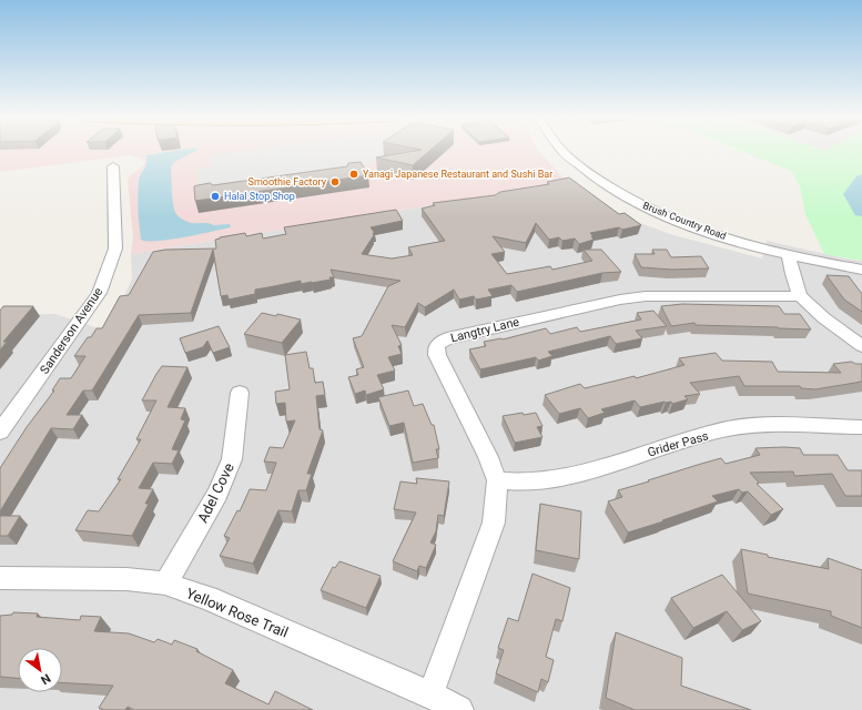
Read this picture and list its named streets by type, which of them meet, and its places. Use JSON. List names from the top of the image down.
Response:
{
  "streets": {
    "street": [
      "Brush Country Road",
      "Langtry Lane",
      "Sanderson Avenue",
      "Grider Pass",
      "Adel Cove",
      "Yellow Rose Trail"
    ]
  },
  "crossings": [
    ["Langtry Lane", "Grider Pass"],
    ["Langtry Lane", "Yellow Rose Trail"],
    ["Adel Cove", "Yellow Rose Trail"]
  ],
  "places": ["Yanagi Japanese Restaurant and Sushi Bar", "Smoothie Factory", "Halal Stop Shop"],
  "north": "bottom right"
}
